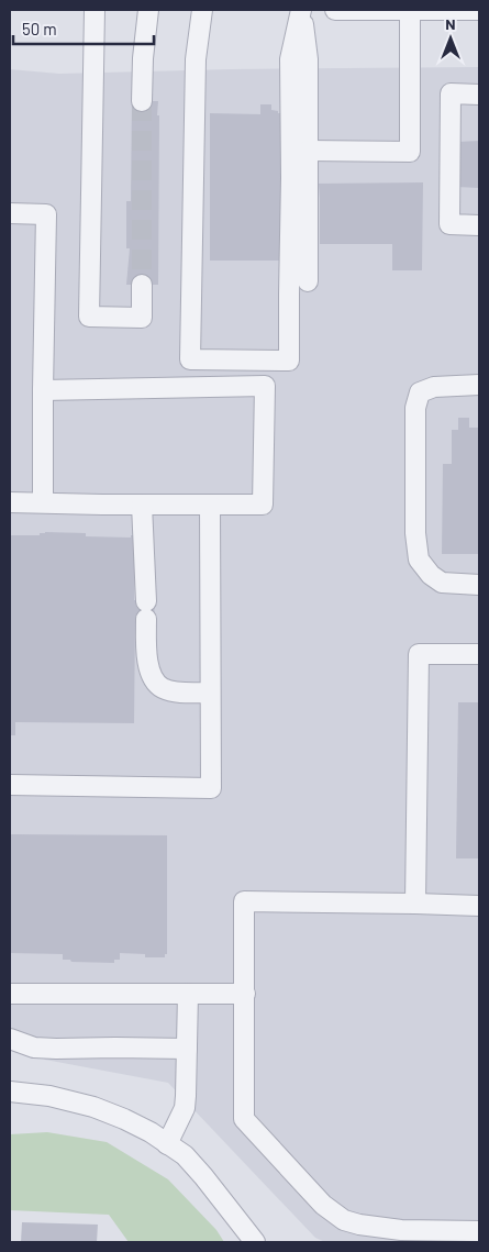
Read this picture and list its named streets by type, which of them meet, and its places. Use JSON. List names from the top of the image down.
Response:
{
  "scale_bar": "50 m",
  "north": "top"
}
